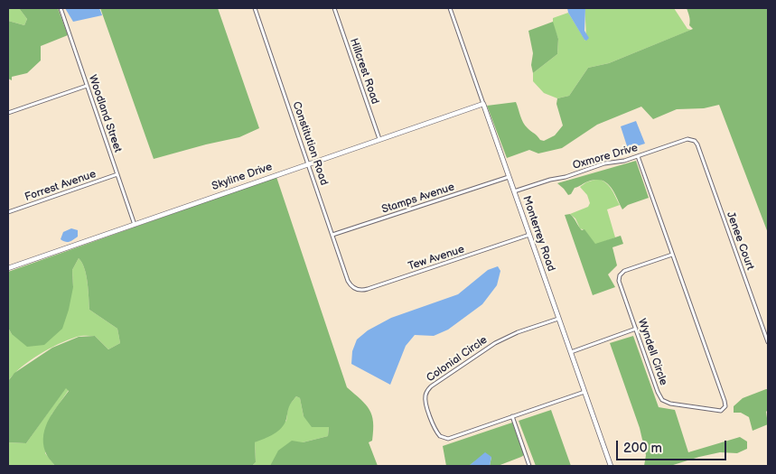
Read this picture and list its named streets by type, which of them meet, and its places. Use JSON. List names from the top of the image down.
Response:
{
  "streets": {
    "street": [
      "Hillcrest Road",
      "Woodland Street",
      "Constitution Road",
      "Oxmore Drive",
      "Skyline Drive",
      "Forrest Avenue",
      "Stamps Avenue",
      "Monterrey Road",
      "Jenee Court",
      "Tew Avenue",
      "Wyndell Circle",
      "Colonial Circle"
    ]
  },
  "crossings": [
    ["Hillcrest Road", "Skyline Drive"],
    ["Woodland Street", "Skyline Drive"],
    ["Woodland Street", "Forrest Avenue"],
    ["Constitution Road", "Skyline Drive"],
    ["Constitution Road", "Stamps Avenue"],
    ["Constitution Road", "Tew Avenue"],
    ["Oxmore Drive", "Monterrey Road"],
    ["Oxmore Drive", "Jenee Court"],
    ["Oxmore Drive", "Wyndell Circle"],
    ["Skyline Drive", "Monterrey Road"],
    ["Stamps Avenue", "Monterrey Road"],
    ["Monterrey Road", "Tew Avenue"],
    ["Monterrey Road", "Colonial Circle"]
  ],
  "scale_bar": "200 m"
}
